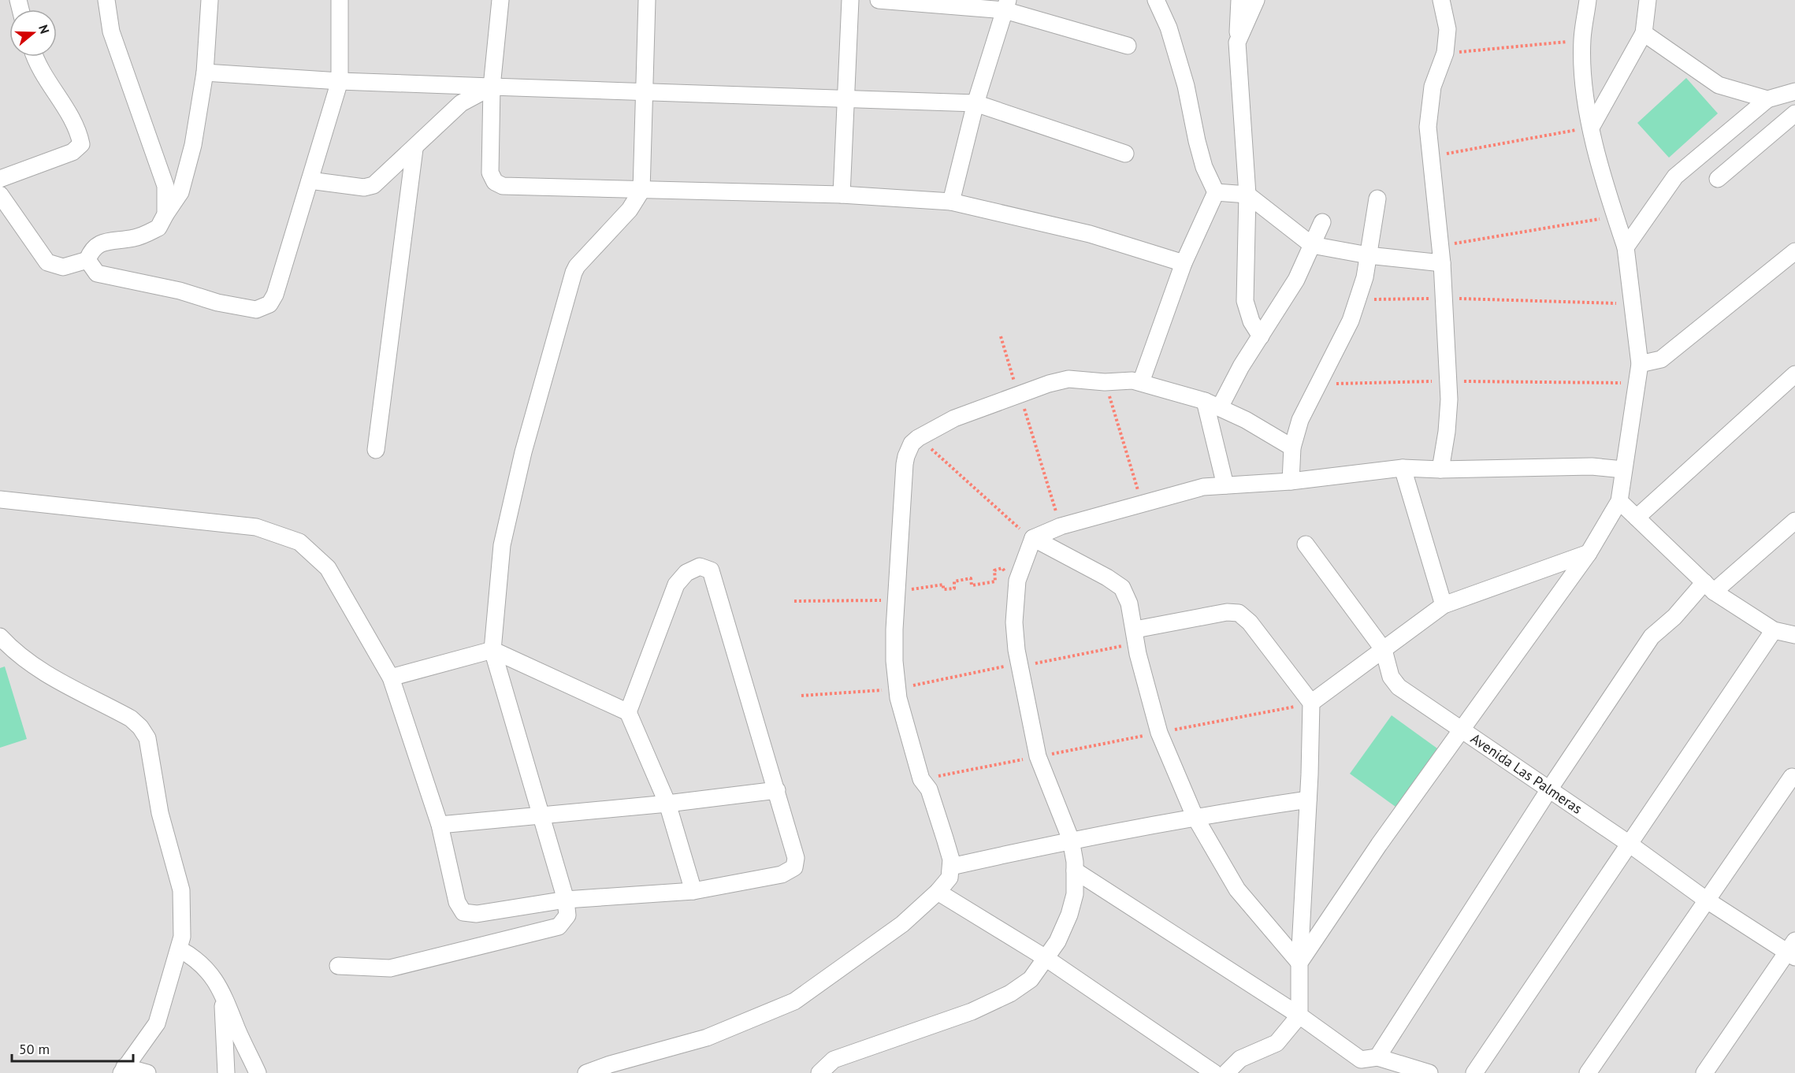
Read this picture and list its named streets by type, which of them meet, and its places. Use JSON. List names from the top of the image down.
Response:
{
  "streets": {
    "street": ["Avenida Las Palmeras"]
  },
  "scale_bar": "50 m",
  "north": "right"
}
